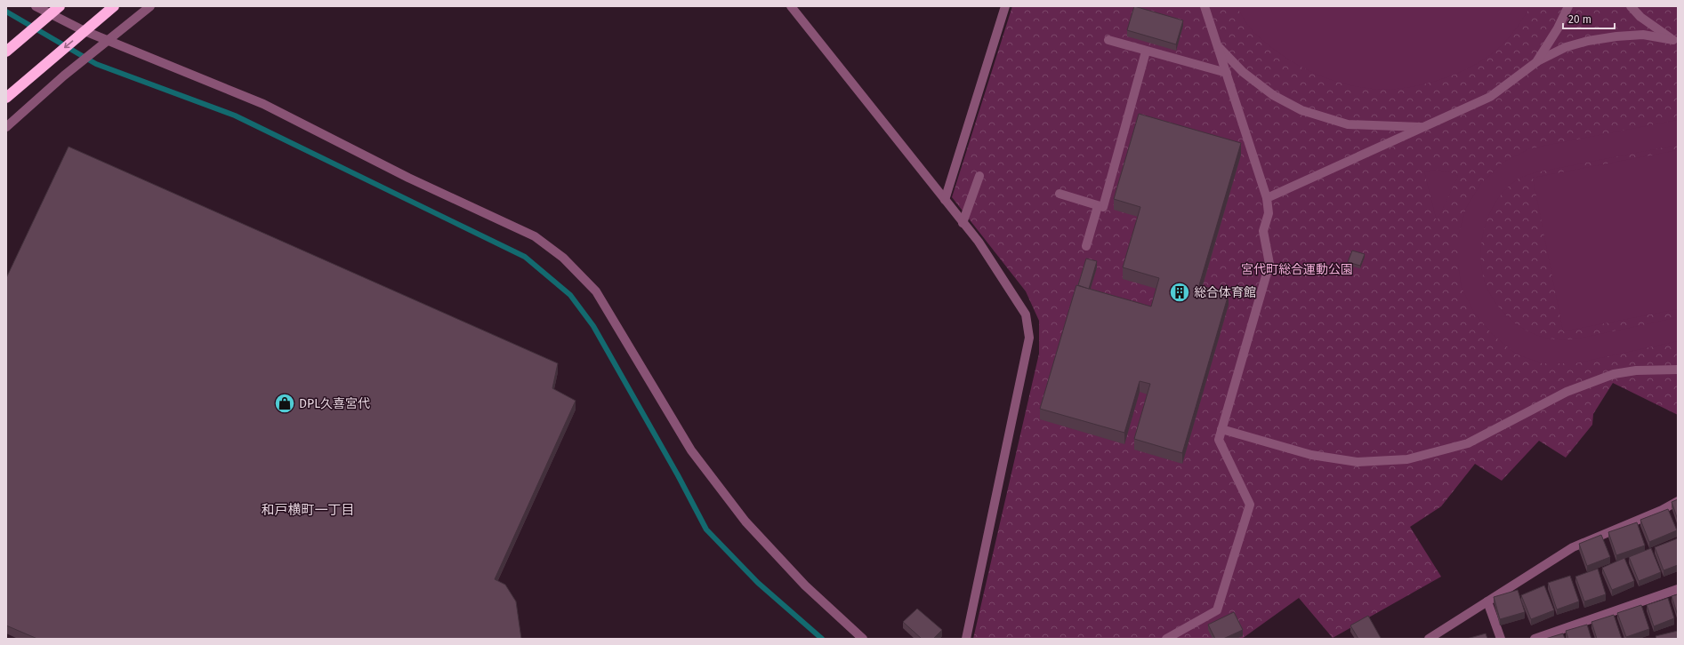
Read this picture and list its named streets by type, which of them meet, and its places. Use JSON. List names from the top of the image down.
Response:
{
  "districts": ["和戸横町一丁目"],
  "parks": ["宮代町総合運動公園"],
  "places": {
    "building": ["総合体育館"],
    "shop": ["DPL久喜宮代"]
  },
  "scale_bar": "20 m"
}
